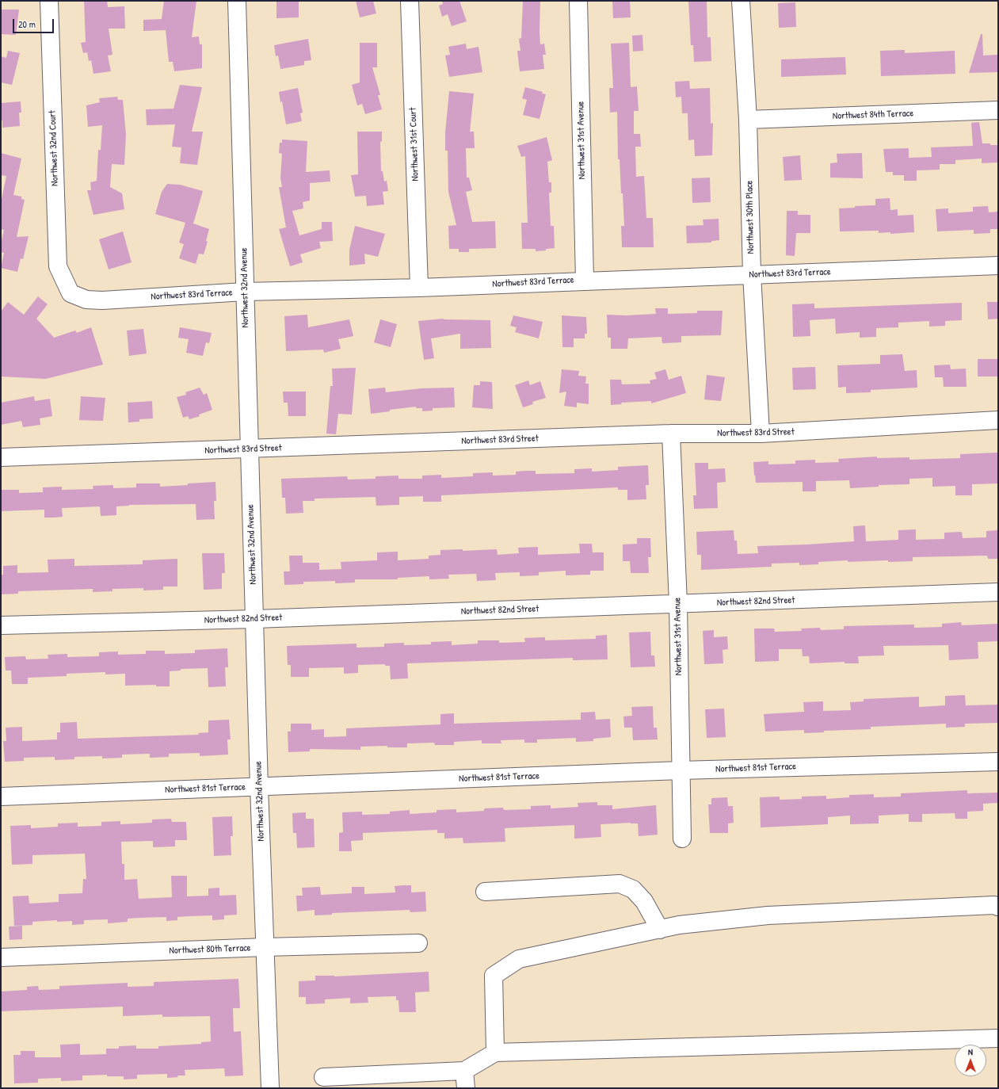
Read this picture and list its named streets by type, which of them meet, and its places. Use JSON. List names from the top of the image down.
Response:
{
  "streets": {
    "street": [
      "Northwest 84th Terrace",
      "Northwest 31st Avenue",
      "Northwest 31st Court",
      "Northwest 32nd Court",
      "Northwest 30th Place",
      "Northwest 83rd Terrace",
      "Northwest 32nd Avenue",
      "Northwest 83rd Street",
      "Northwest 82nd Street",
      "Northwest 81st Terrace",
      "Northwest 80th Terrace"
    ]
  },
  "crossings": [
    ["Northwest 84th Terrace", "Northwest 30th Place"],
    ["Northwest 31st Avenue", "Northwest 83rd Terrace"],
    ["Northwest 31st Avenue", "Northwest 83rd Street"],
    ["Northwest 31st Avenue", "Northwest 82nd Street"],
    ["Northwest 31st Avenue", "Northwest 81st Terrace"],
    ["Northwest 31st Court", "Northwest 83rd Terrace"],
    ["Northwest 32nd Court", "Northwest 83rd Terrace"],
    ["Northwest 30th Place", "Northwest 83rd Terrace"],
    ["Northwest 30th Place", "Northwest 83rd Street"],
    ["Northwest 83rd Terrace", "Northwest 32nd Avenue"],
    ["Northwest 32nd Avenue", "Northwest 83rd Street"],
    ["Northwest 32nd Avenue", "Northwest 82nd Street"],
    ["Northwest 32nd Avenue", "Northwest 81st Terrace"],
    ["Northwest 32nd Avenue", "Northwest 80th Terrace"]
  ],
  "scale_bar": "20 m",
  "north": "top"
}
